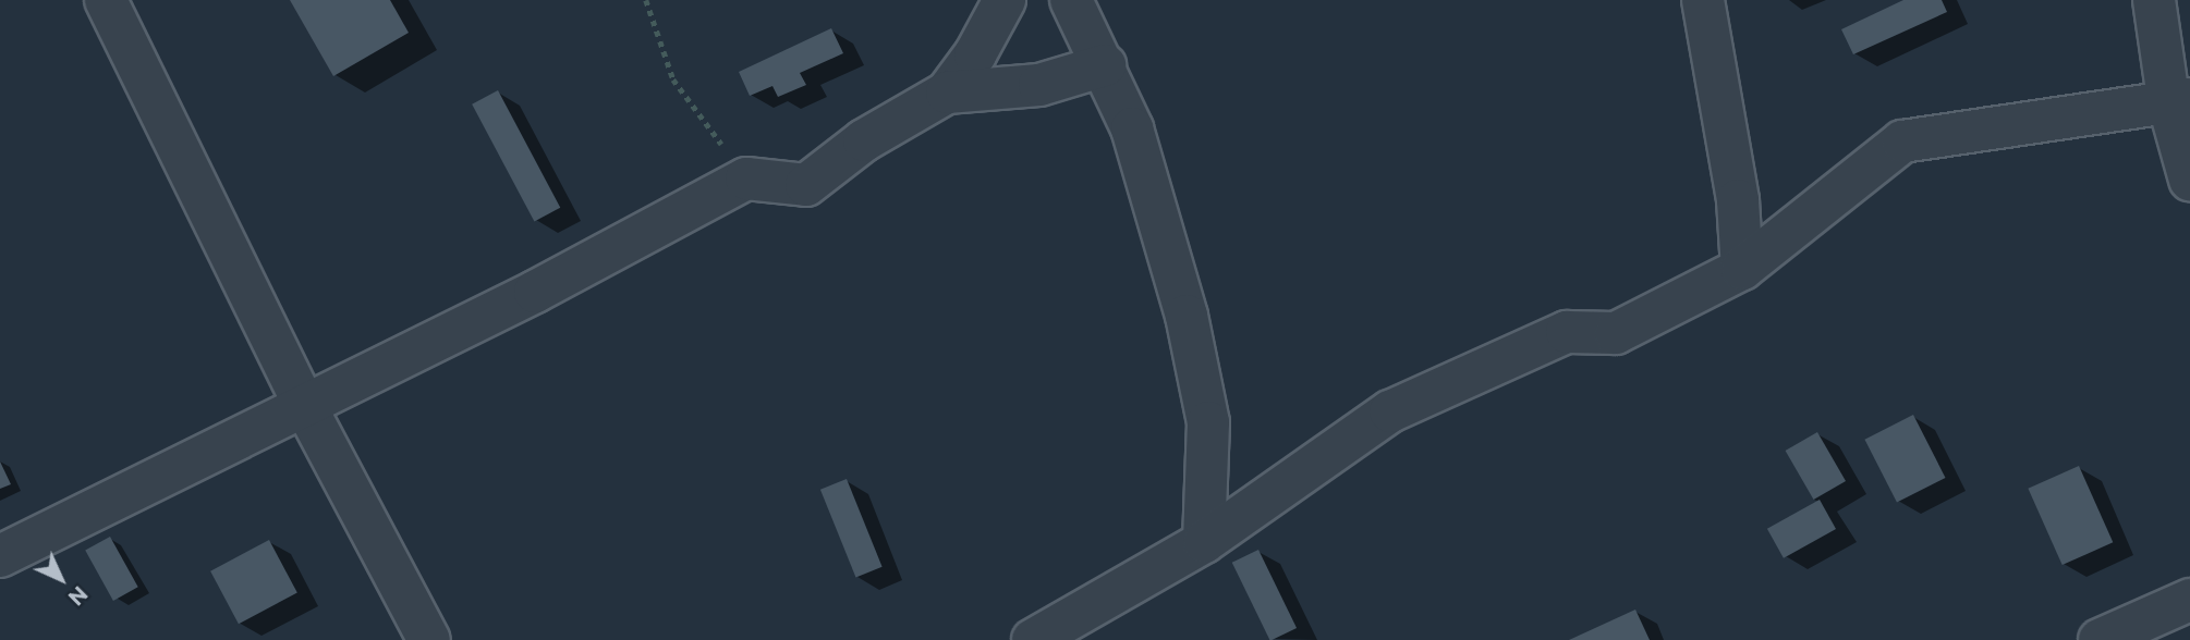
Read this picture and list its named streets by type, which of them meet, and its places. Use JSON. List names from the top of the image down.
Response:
{
  "north": "bottom right"
}
